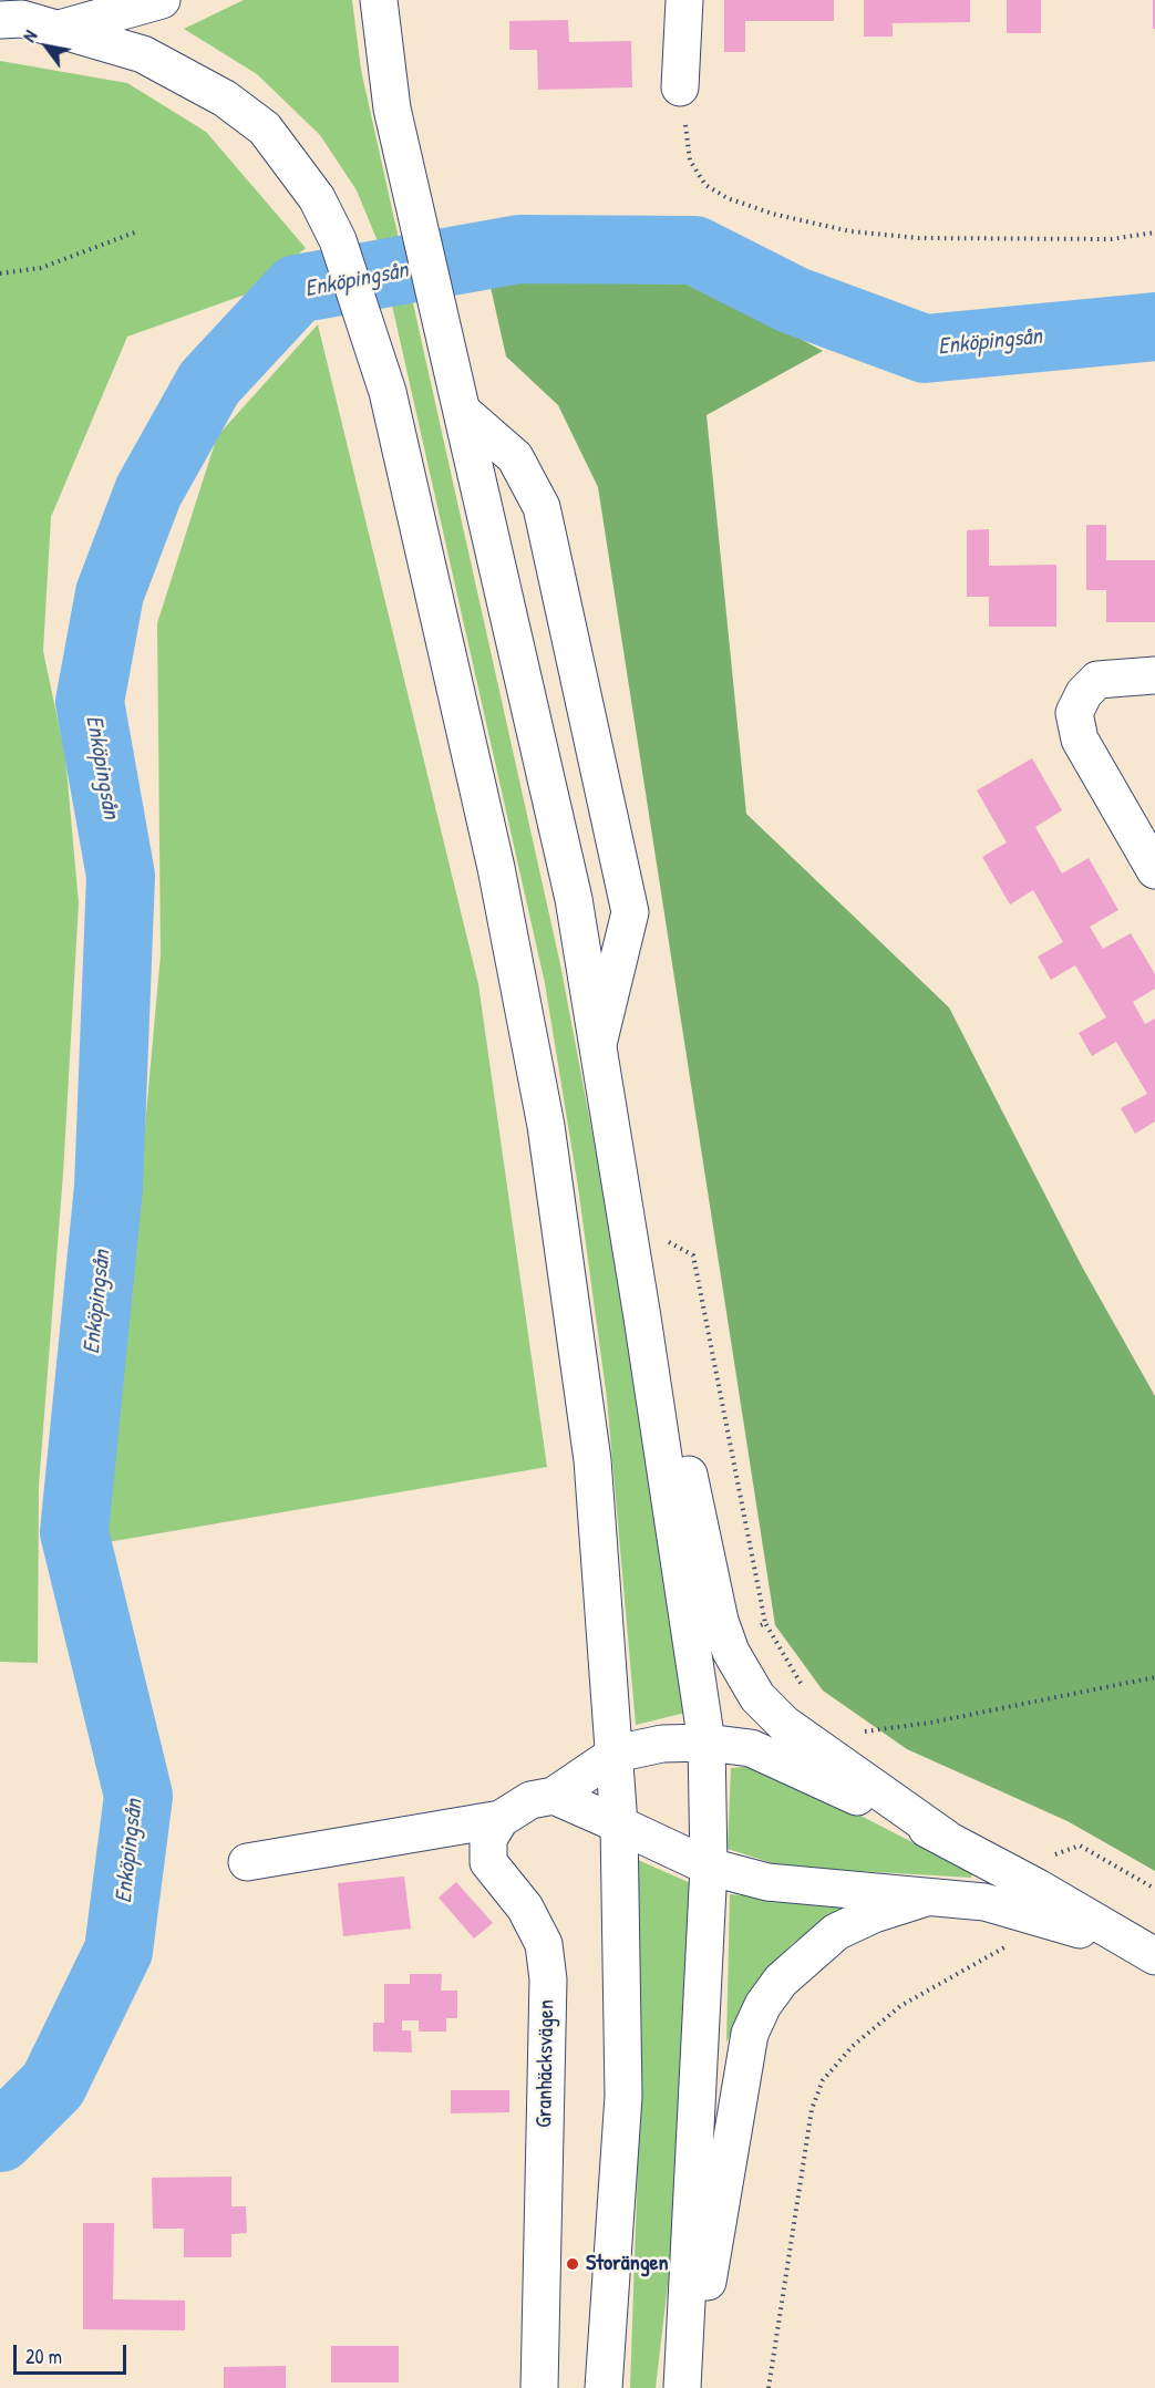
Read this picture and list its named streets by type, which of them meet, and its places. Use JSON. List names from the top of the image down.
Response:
{
  "streets": {
    "main road": ["Granhäcksvägen"]
  },
  "water": ["Enköpingsån"],
  "places": ["Storängen"],
  "scale_bar": "20 m",
  "north": "top left"
}
